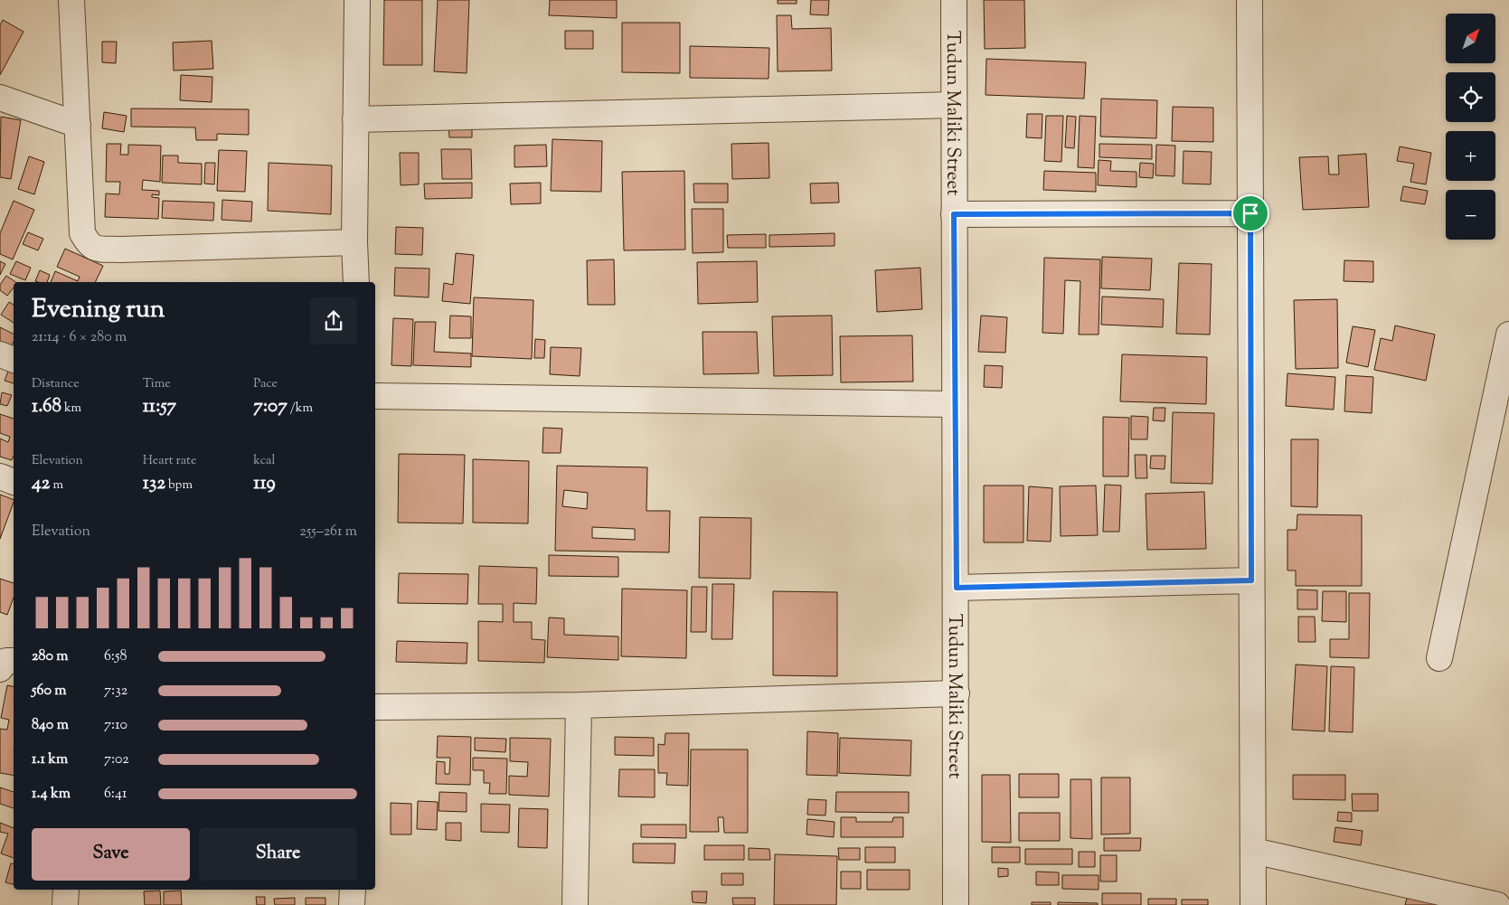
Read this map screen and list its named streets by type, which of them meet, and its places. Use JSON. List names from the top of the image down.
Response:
{
  "streets": {
    "street": ["Tudun Maliki Street"]
  },
  "north": "top right",
  "page": {
    "map_buttons": ["+", "−"],
    "heading": ["Evening run", "21:14 · 6 × 280 m"],
    "stats": [
      ["Distance", "1.68 km"],
      ["Time", "11:57"],
      ["Pace", "7:07 /km"],
      ["Elevation", "42 m"],
      ["Heart rate", "132 bpm"],
      ["kcal", "119"]
    ],
    "chart": ["Elevation", "255–261 m"],
    "list": [
      {
        "name": "280 m",
        "note": "6:58"
      },
      {
        "name": "560 m",
        "note": "7:32"
      },
      {
        "name": "840 m",
        "note": "7:10"
      },
      {
        "name": "1.1 km",
        "note": "7:02"
      },
      {
        "name": "1.4 km",
        "note": "6:41"
      }
    ],
    "buttons": ["Save", "Share"]
  }
}
